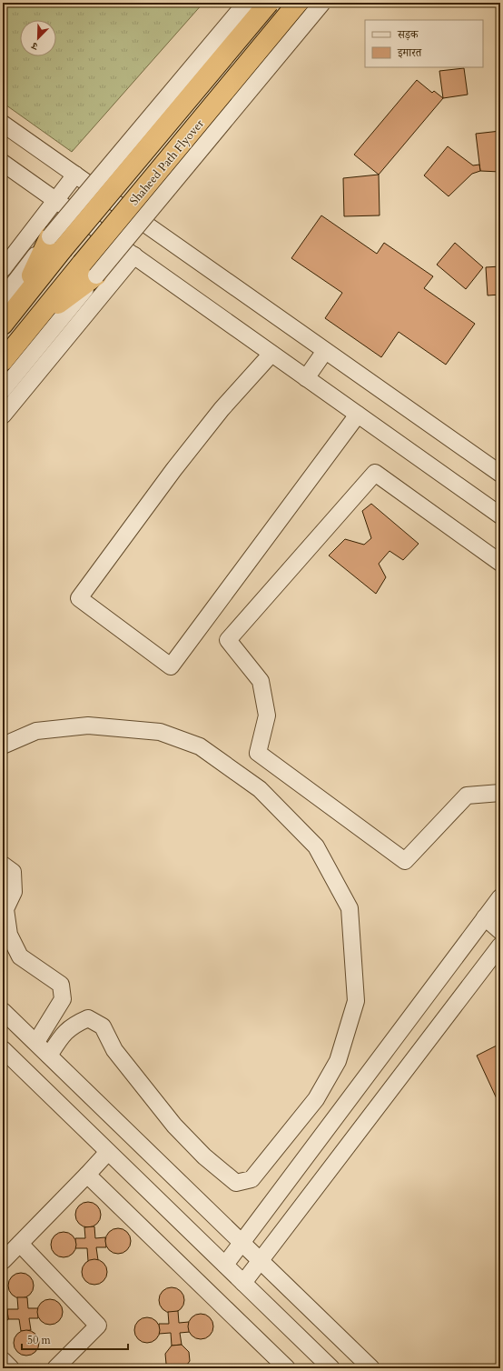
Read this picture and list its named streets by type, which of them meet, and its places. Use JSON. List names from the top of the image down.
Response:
{
  "streets": {
    "highway": ["Shaheed Path Flyover"]
  },
  "legend": ["सड़क", "इमारत"],
  "scale_bar": "50 m",
  "north": "bottom left"
}
